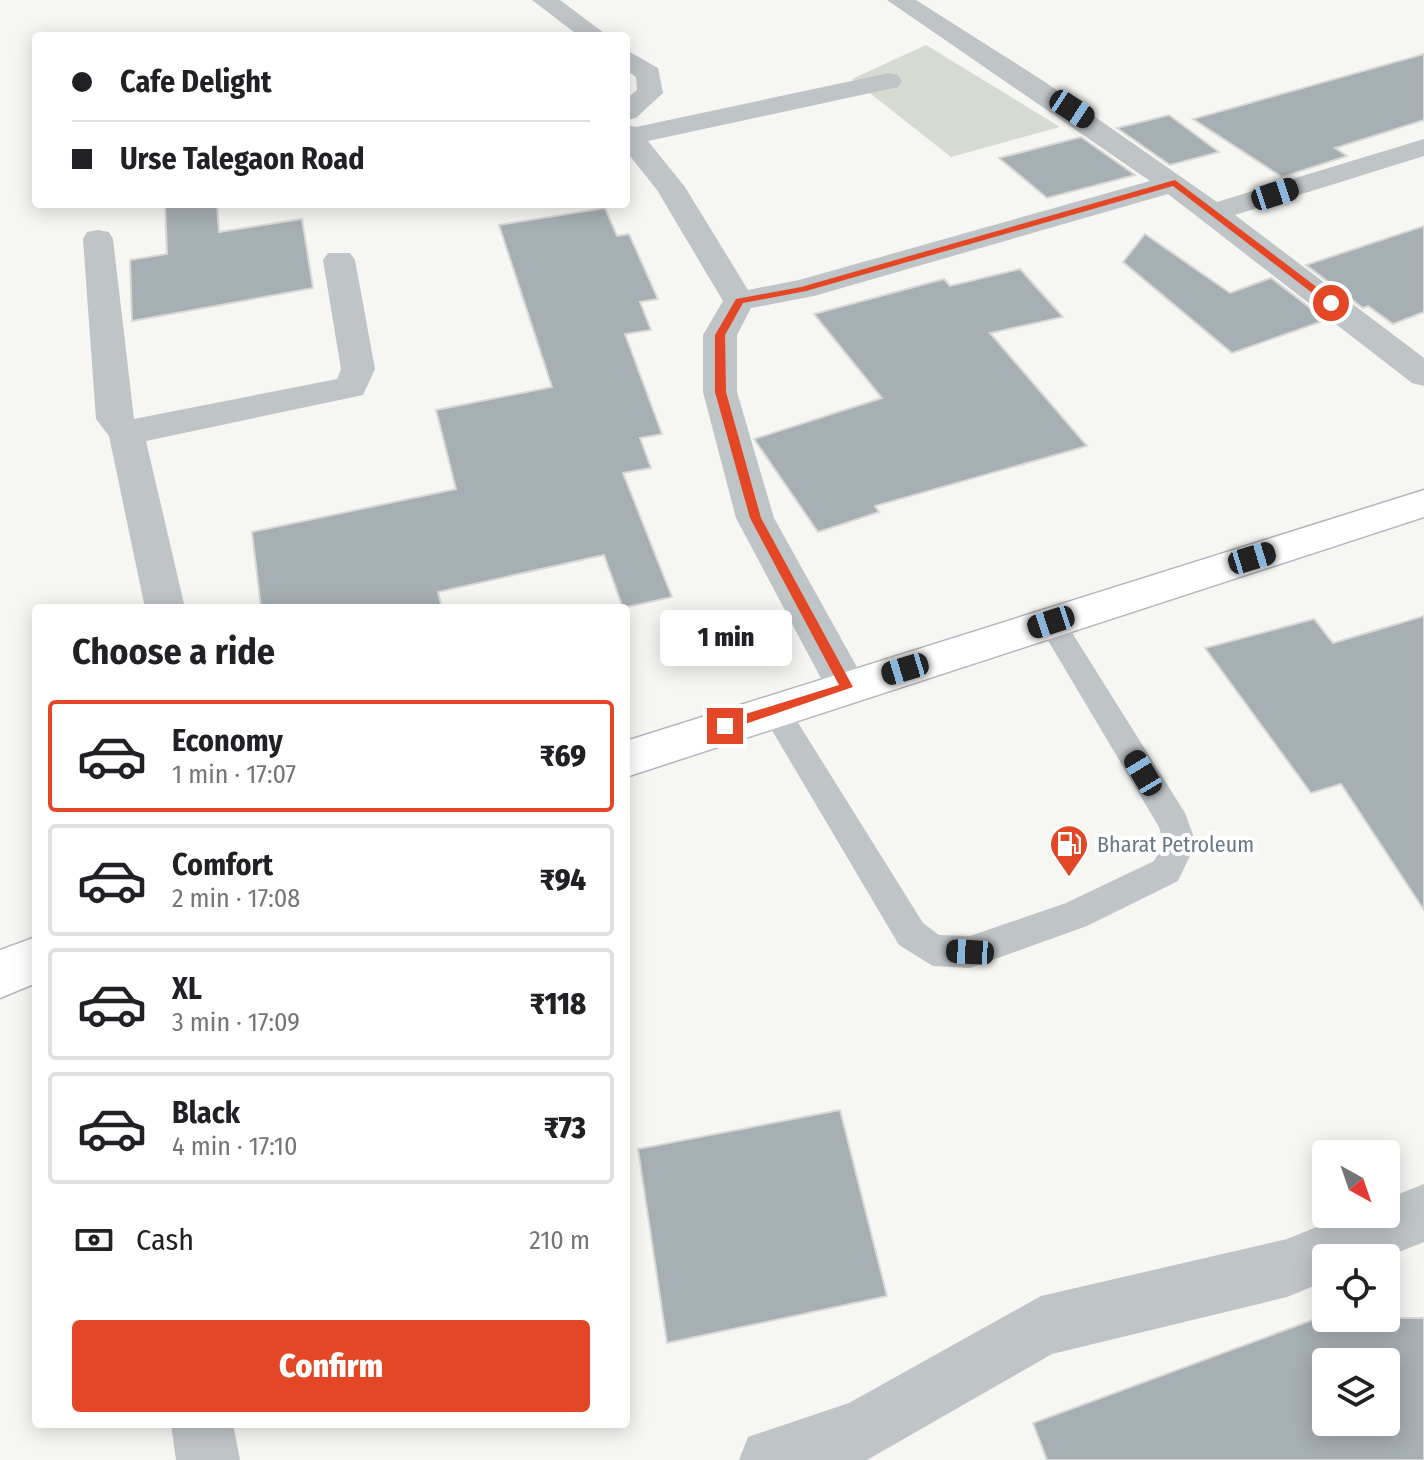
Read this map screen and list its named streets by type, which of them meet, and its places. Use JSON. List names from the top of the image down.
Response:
{
  "places": {
    "fuel station": ["Bharat Petroleum"]
  },
  "north": "bottom right",
  "page": {
    "banner": ["Cafe Delight", "Urse Talegaon Road"],
    "heading": "Choose a ride",
    "bubble": "1 min",
    "list": [
      {
        "name": "Economy",
        "note": "1 min · 17:07",
        "value": "₹69"
      },
      {
        "name": "Comfort",
        "note": "2 min · 17:08",
        "value": "₹94"
      },
      {
        "name": "XL",
        "note": "3 min · 17:09",
        "value": "₹118"
      },
      {
        "name": "Black",
        "note": "4 min · 17:10",
        "value": "₹73"
      }
    ],
    "pay": ["Cash", "210 m"],
    "buttons": "Confirm"
  }
}
